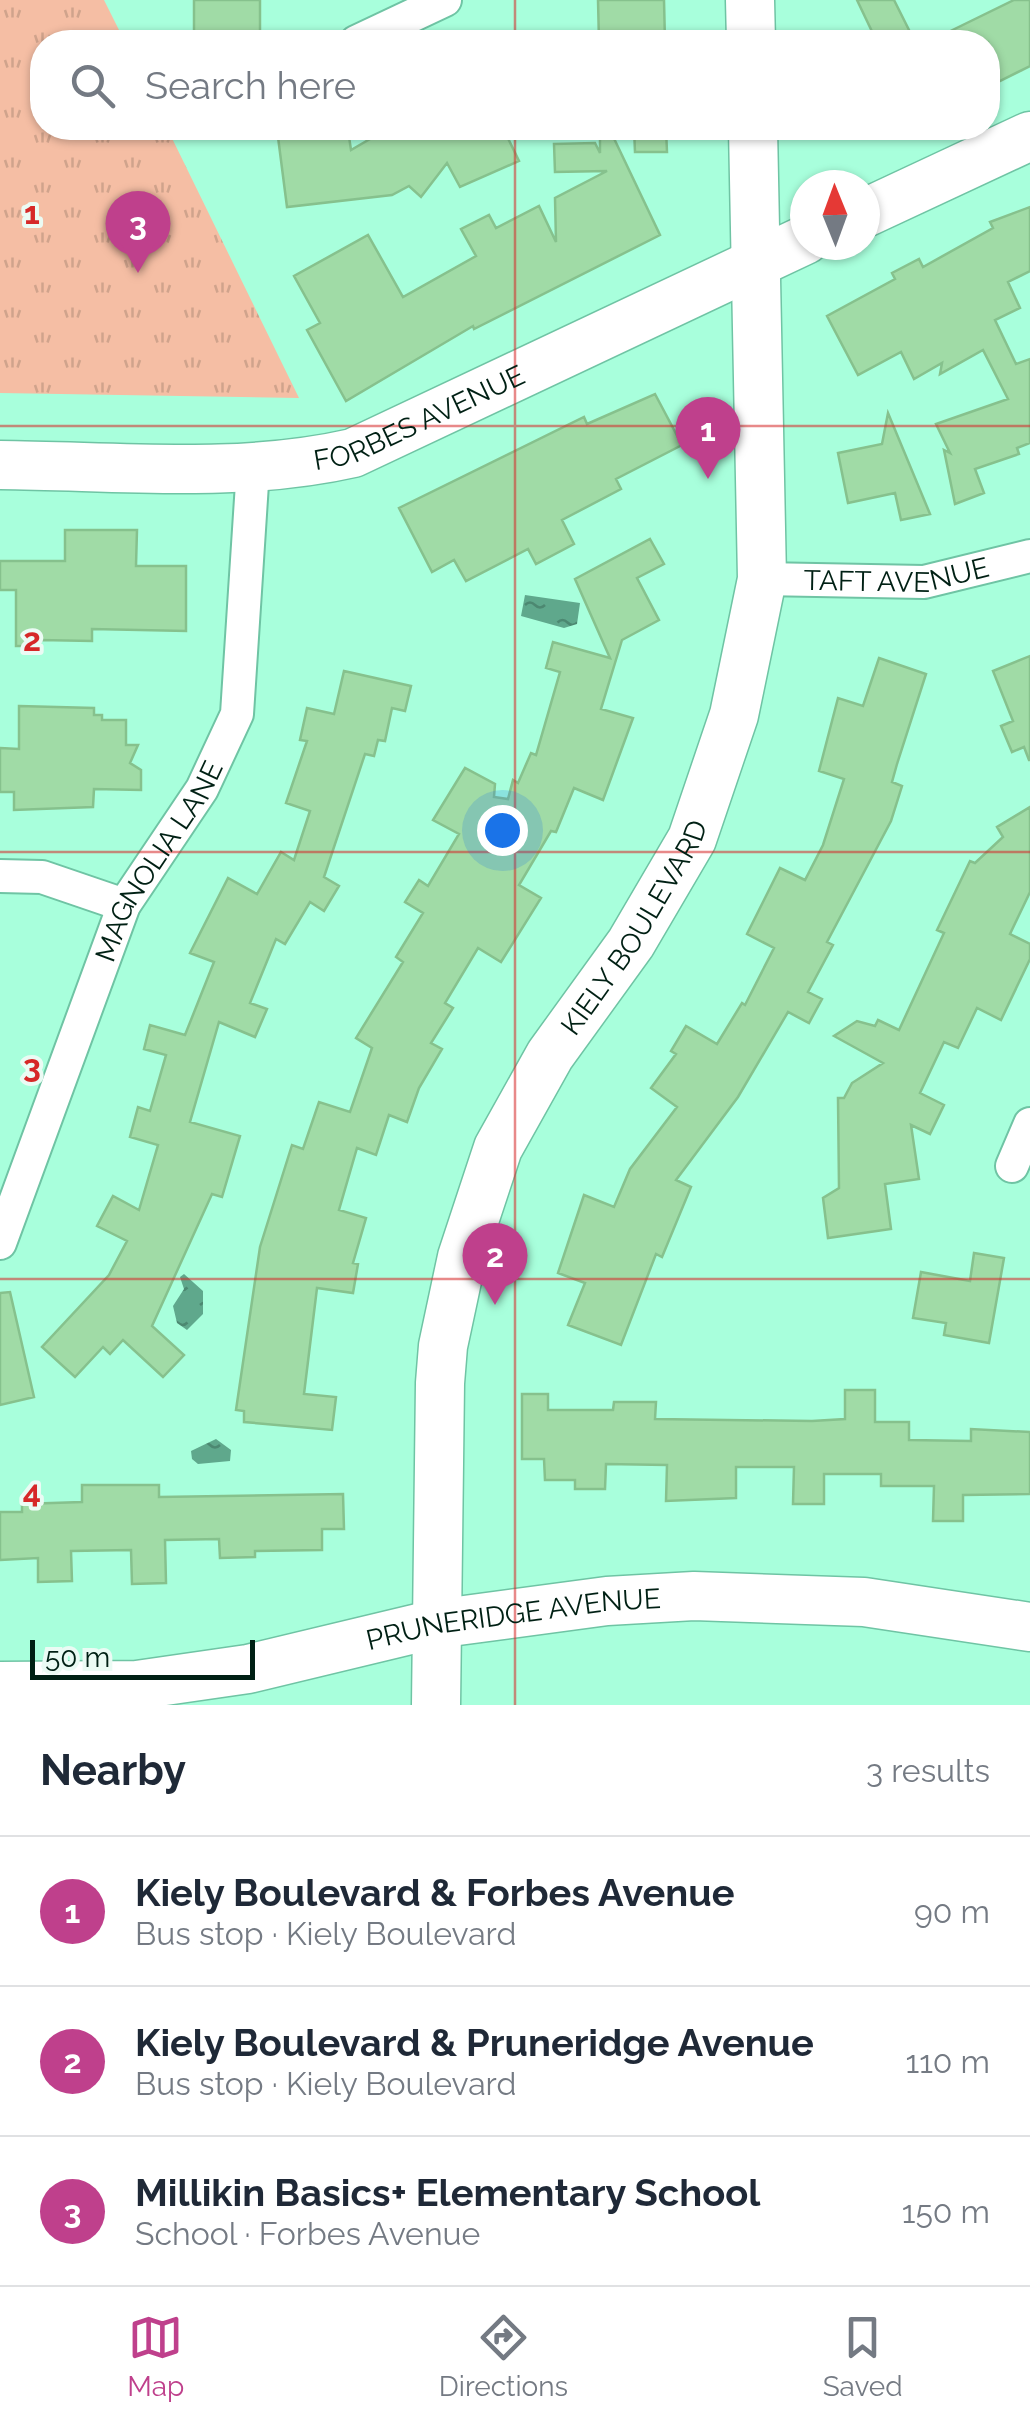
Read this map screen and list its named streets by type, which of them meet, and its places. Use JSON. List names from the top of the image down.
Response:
{
  "streets": {
    "main road": ["FORBES AVENUE", "KIELY BOULEVARD", "PRUNERIDGE AVENUE"],
    "street": ["TAFT AVENUE", "MAGNOLIA LANE"]
  },
  "crossings": [
    ["FORBES AVENUE", "MAGNOLIA LANE"],
    ["FORBES AVENUE", "KIELY BOULEVARD"],
    ["TAFT AVENUE", "KIELY BOULEVARD"],
    ["KIELY BOULEVARD", "PRUNERIDGE AVENUE"]
  ],
  "scale_bar": "50 m",
  "north": "top",
  "page": {
    "search": "Search here",
    "pins": ["3", "1", "2"],
    "scale": "50 m",
    "heading": ["Nearby", "3 results"],
    "list": [
      {
        "mark": "1",
        "name": "Kiely Boulevard & Forbes Avenue",
        "note": "Bus stop · Kiely Boulevard",
        "value": "90 m"
      },
      {
        "mark": "2",
        "name": "Kiely Boulevard & Pruneridge Avenue",
        "note": "Bus stop · Kiely Boulevard",
        "value": "110 m"
      },
      {
        "mark": "3",
        "name": "Millikin Basics+ Elementary School",
        "note": "School · Forbes Avenue",
        "value": "150 m"
      }
    ],
    "nav": ["Map", "Directions", "Saved"]
  },
  "grid": {
    "rows": [
      "1",
      "2",
      "3",
      "4"
    ]
  }
}
